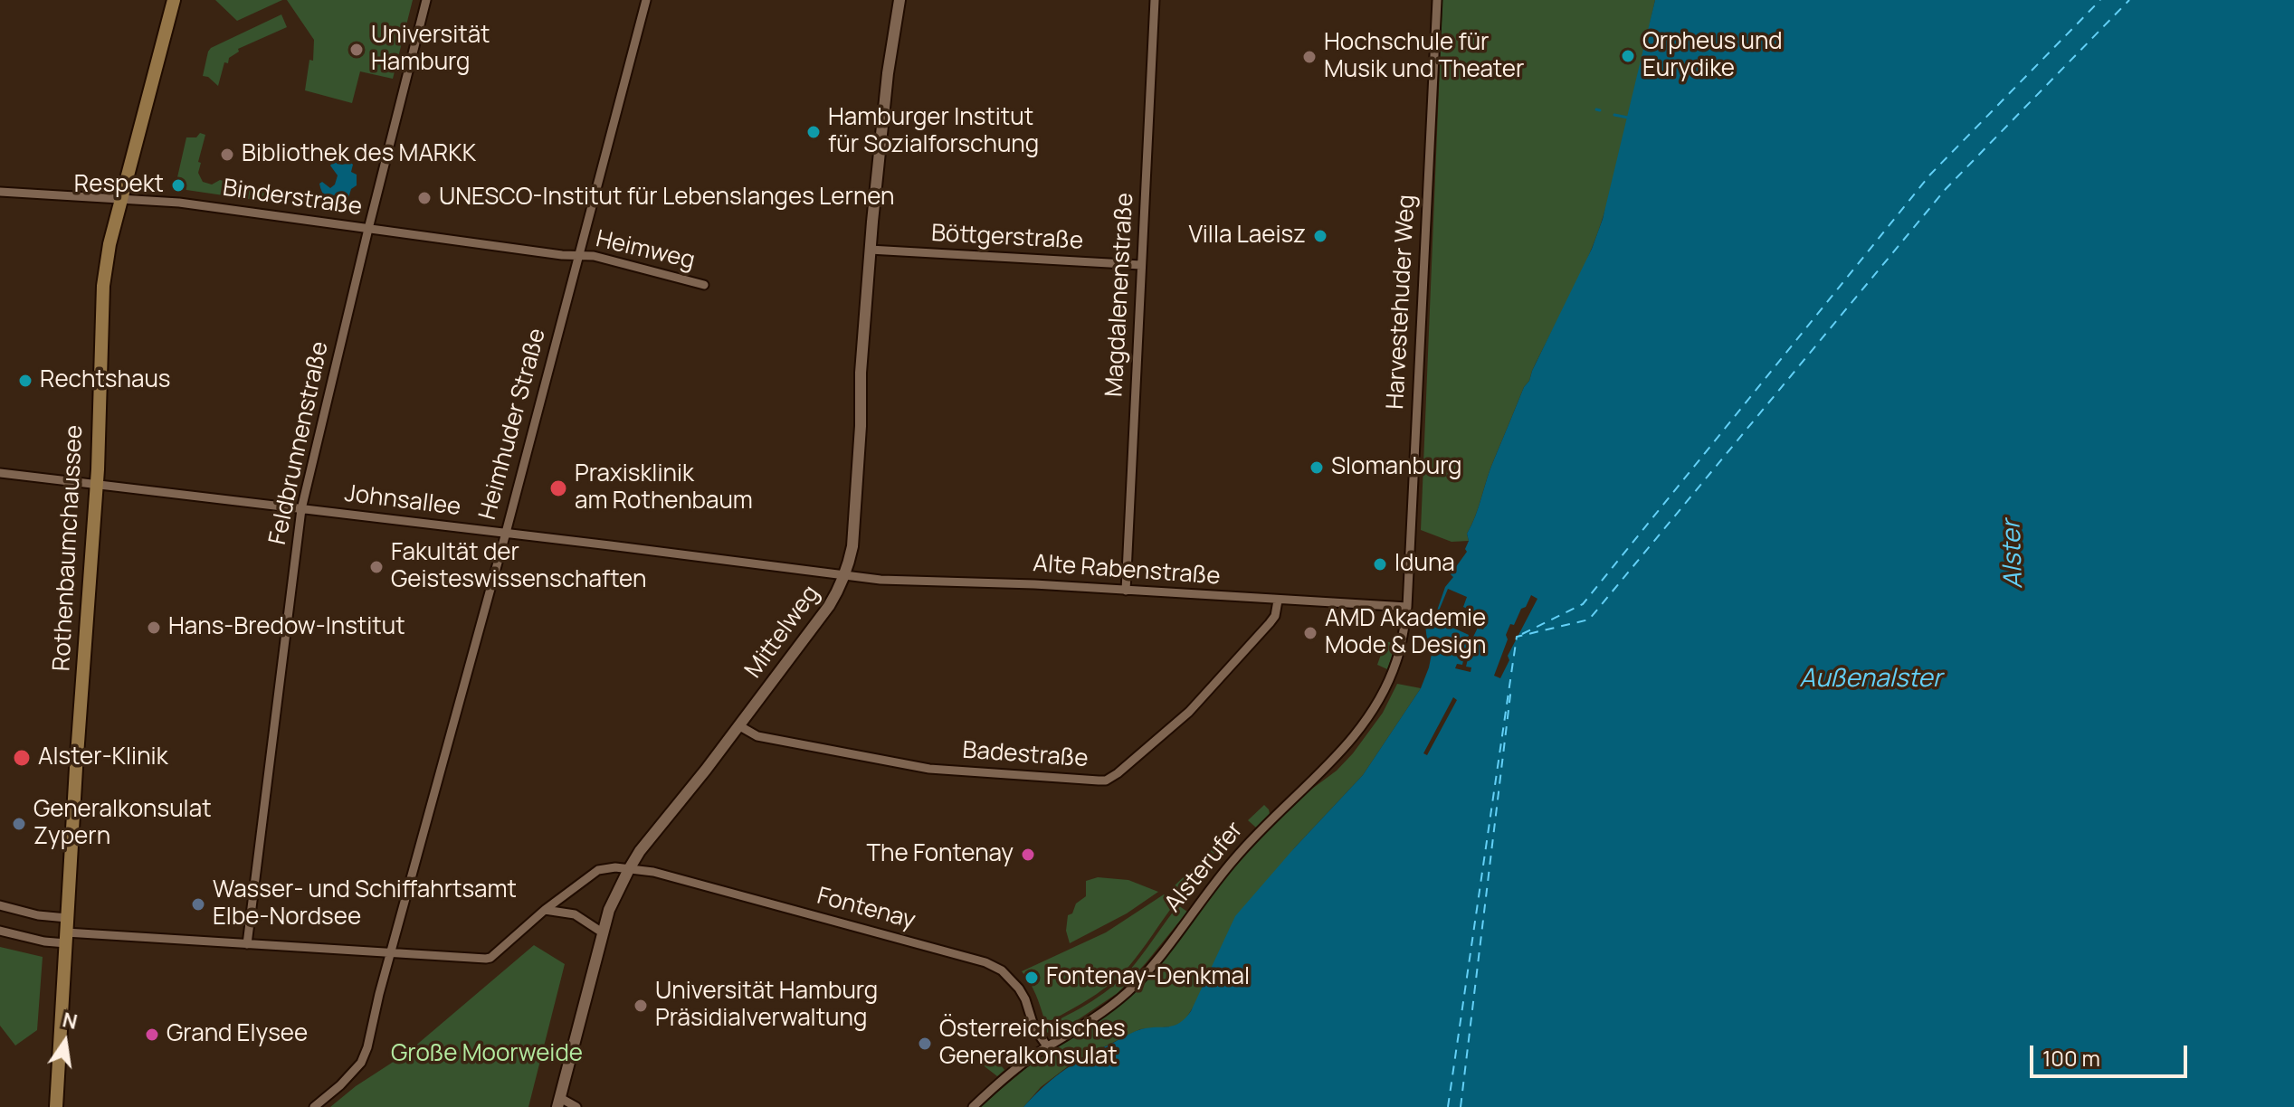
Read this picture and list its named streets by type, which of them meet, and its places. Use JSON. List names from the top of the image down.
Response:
{
  "streets": {
    "main road": ["Rothenbaumchaussee"],
    "street": [
      "Binderstraße",
      "Böttgerstraße",
      "Heimweg",
      "Magdalenenstraße",
      "Harvestehuder Weg",
      "Heimhuder Straße",
      "Feldbrunnenstraße",
      "Johnsallee",
      "Alte Rabenstraße",
      "Mittelweg",
      "Badestraße",
      "Alsterufer",
      "Fontenay"
    ]
  },
  "crossings": [
    ["Binderstraße", "Heimweg"],
    ["Binderstraße", "Heimhuder Straße"],
    ["Binderstraße", "Feldbrunnenstraße"],
    ["Binderstraße", "Rothenbaumchaussee"],
    ["Böttgerstraße", "Magdalenenstraße"],
    ["Böttgerstraße", "Mittelweg"],
    ["Heimweg", "Heimhuder Straße"],
    ["Magdalenenstraße", "Alte Rabenstraße"],
    ["Harvestehuder Weg", "Alte Rabenstraße"],
    ["Harvestehuder Weg", "Alsterufer"],
    ["Heimhuder Straße", "Johnsallee"],
    ["Heimhuder Straße", "Fontenay"],
    ["Feldbrunnenstraße", "Johnsallee"],
    ["Johnsallee", "Rothenbaumchaussee"],
    ["Johnsallee", "Alte Rabenstraße"],
    ["Johnsallee", "Mittelweg"],
    ["Alte Rabenstraße", "Mittelweg"],
    ["Alte Rabenstraße", "Badestraße"],
    ["Alte Rabenstraße", "Alsterufer"],
    ["Mittelweg", "Badestraße"],
    ["Mittelweg", "Fontenay"],
    ["Alsterufer", "Fontenay"]
  ],
  "water": ["Alster", "Außenalster"],
  "parks": ["Große Moorweide"],
  "places": [
    "Universität Hamburg",
    "Orpheus und Eurydike",
    "Hochschule für Musik und Theater",
    "Hamburger Institut für Sozialforschung",
    "Bibliothek des MARKK",
    "Respekt",
    "UNESCO-Institut für Lebenslanges Lernen",
    "Villa Laeisz",
    "Rechtshaus",
    "Slomanburg",
    "Praxisklinik am Rothenbaum",
    "Iduna",
    "Fakultät der Geisteswissenschaften",
    "Hans-Bredow-Institut",
    "AMD Akademie Mode & Design",
    "Alster-Klinik",
    "Generalkonsulat Zypern",
    "The Fontenay",
    "Wasser- und Schiffahrtsamt Elbe-Nordsee",
    "Fontenay-Denkmal",
    "Universität Hamburg Präsidialverwaltung",
    "Grand Elysee",
    "Österreichisches Generalkonsulat"
  ],
  "scale_bar": "100 m",
  "north": "top"
}
